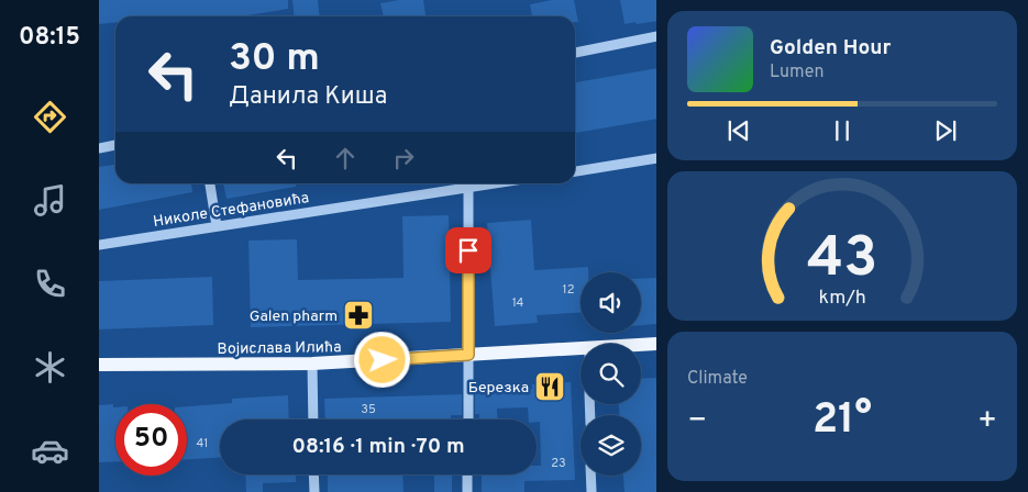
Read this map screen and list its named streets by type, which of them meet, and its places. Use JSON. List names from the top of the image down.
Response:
{
  "streets": {
    "main road": ["Војислава Илића"],
    "street": ["Николе Стефановића"]
  },
  "places": {
    "pharmacy": ["Galen pharm"],
    "restaurant": ["Березка"]
  },
  "house_numbers": [
    "12",
    "14",
    "35",
    "41",
    "23"
  ],
  "page": {
    "tabs": "08:15",
    "turn": ["30 m", "Данила Киша"],
    "song": ["Golden Hour", "Lumen"],
    "tile": "Climate",
    "heat": ["−", "21°", "+"],
    "limit": "50",
    "trip": "08:16 · 1 min · 70 m",
    "gauge": ["43", "km/h"]
  }
}
